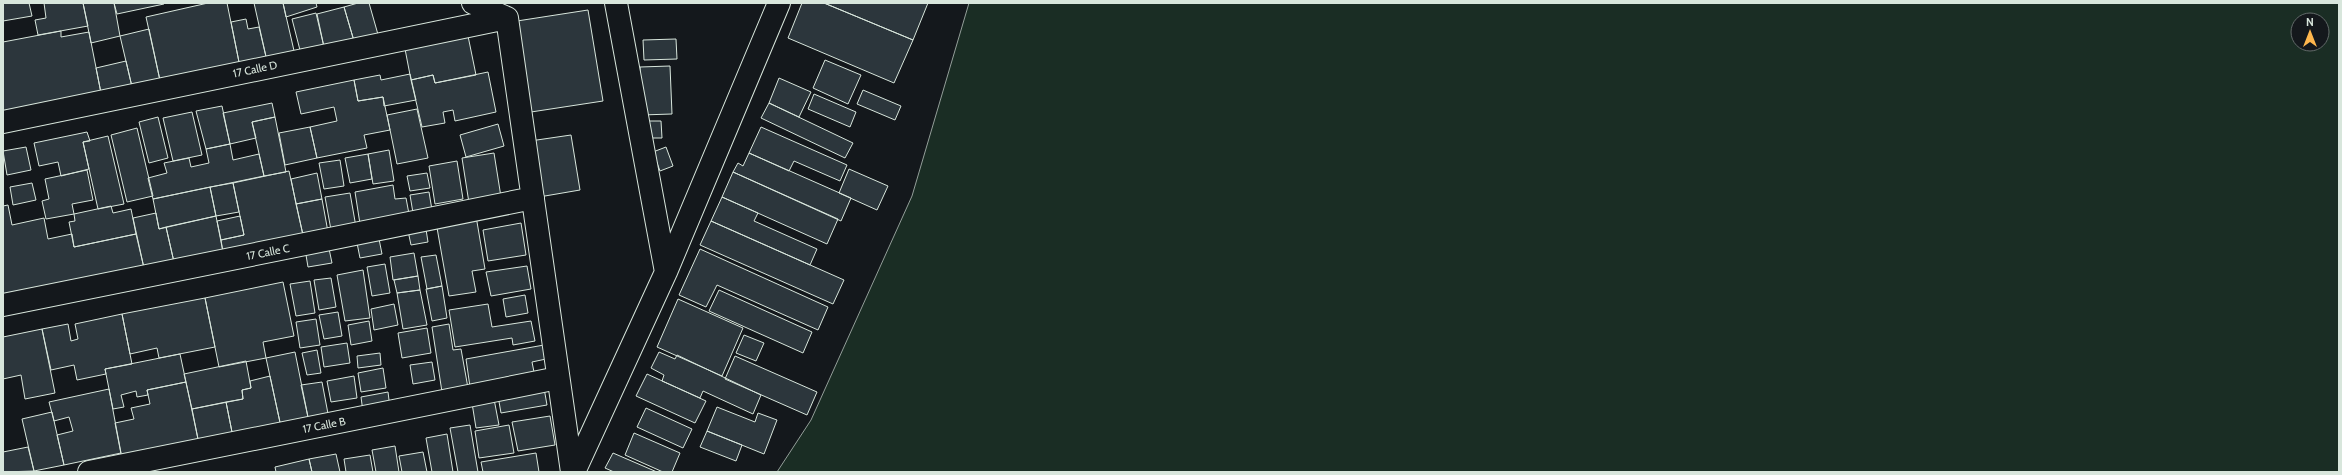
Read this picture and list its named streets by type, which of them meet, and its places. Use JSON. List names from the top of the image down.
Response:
{
  "streets": {
    "street": ["17 Calle D", "17 Calle C", "17 Calle B"]
  },
  "north": "top"
}
